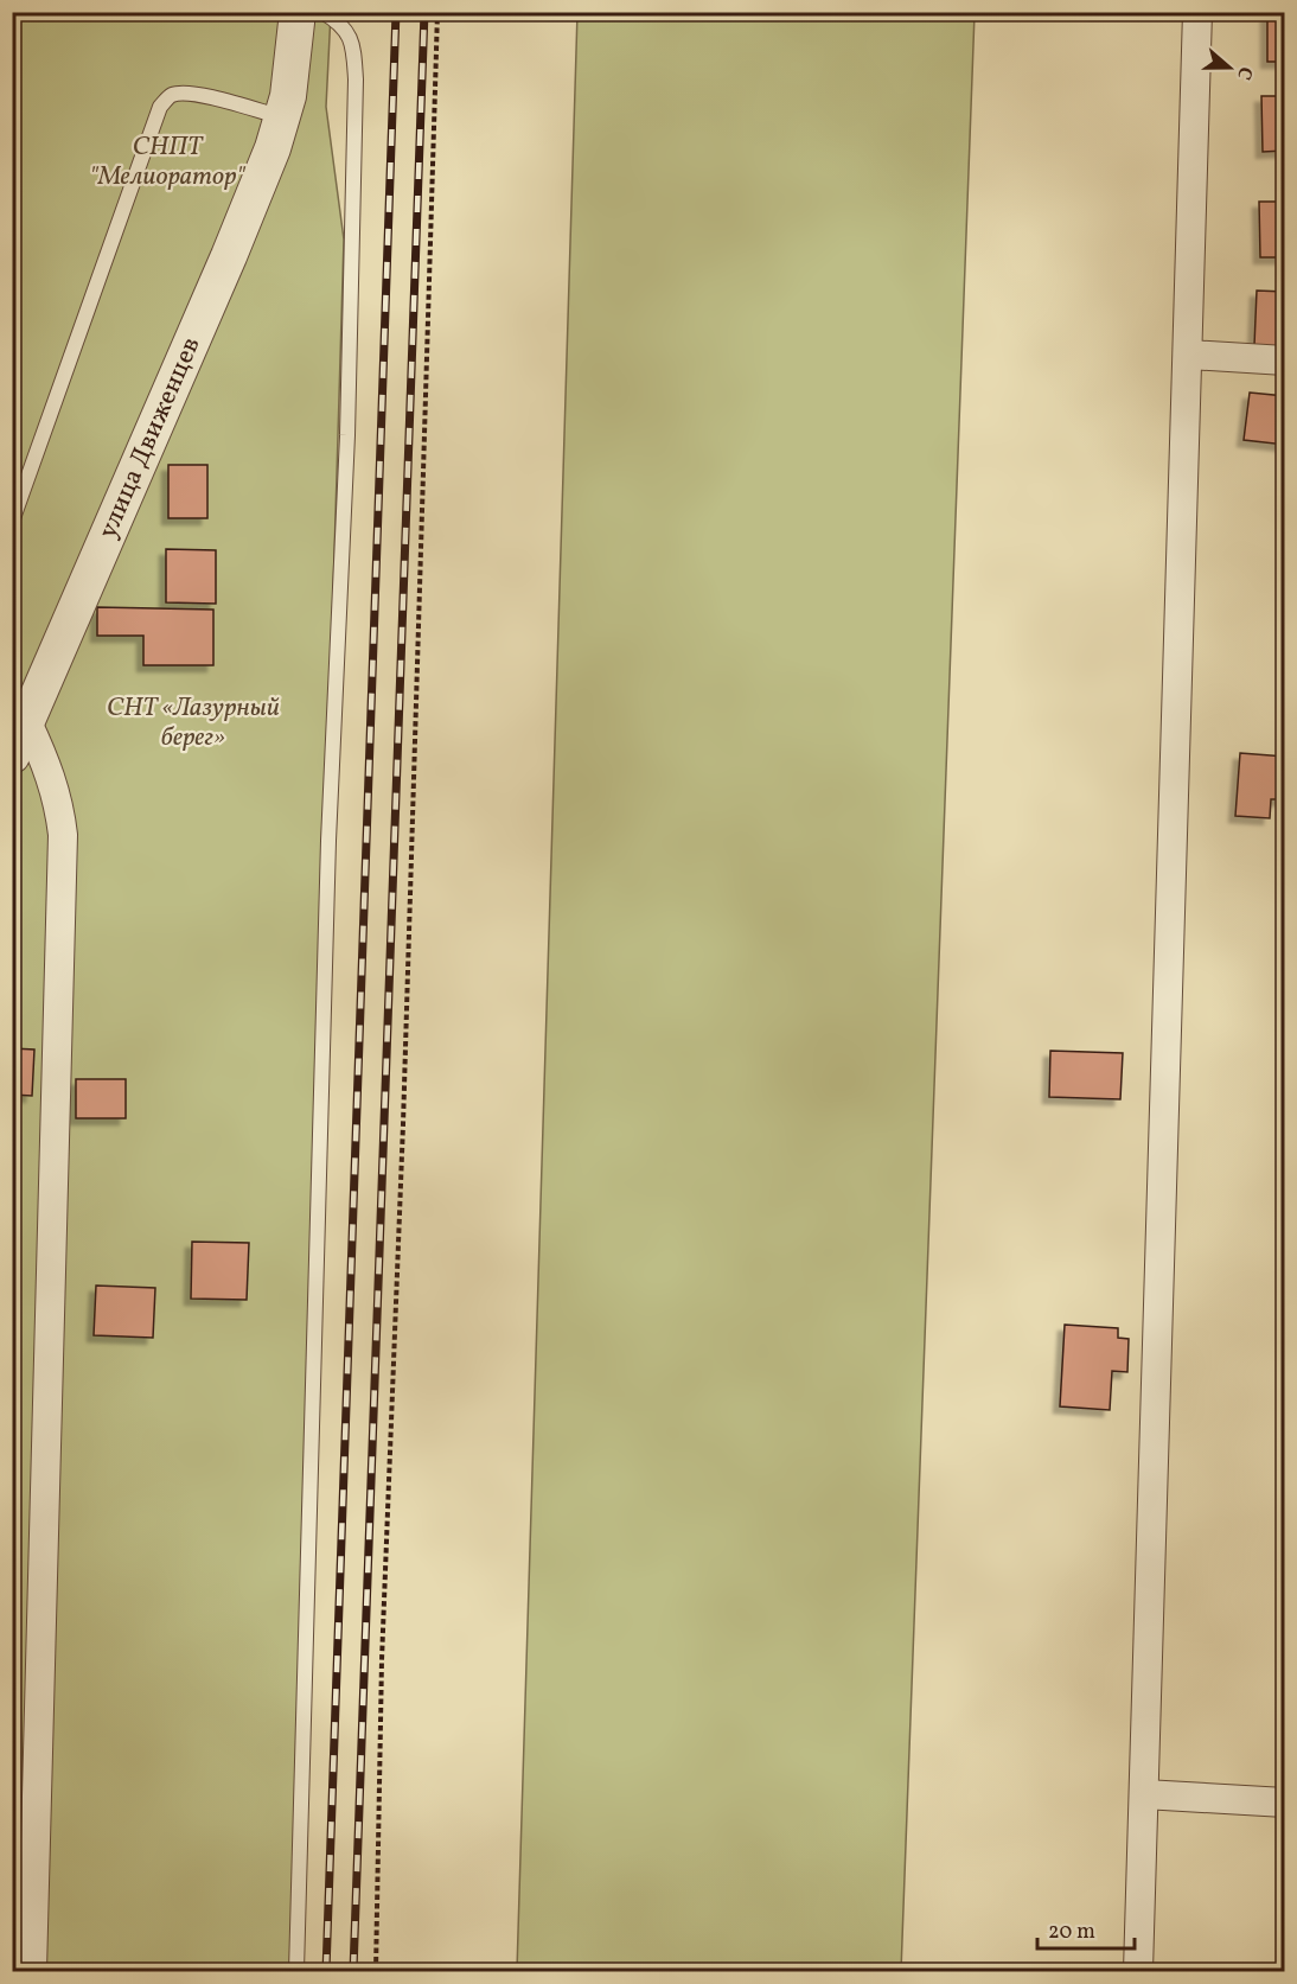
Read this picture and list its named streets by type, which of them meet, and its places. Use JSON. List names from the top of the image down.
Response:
{
  "streets": {
    "street": ["улица Движенцев"]
  },
  "parks": ["СНПТ \"Мелиоратор\"", "СНТ «Лазурный берег»"],
  "scale_bar": "20 m",
  "north": "right"
}
